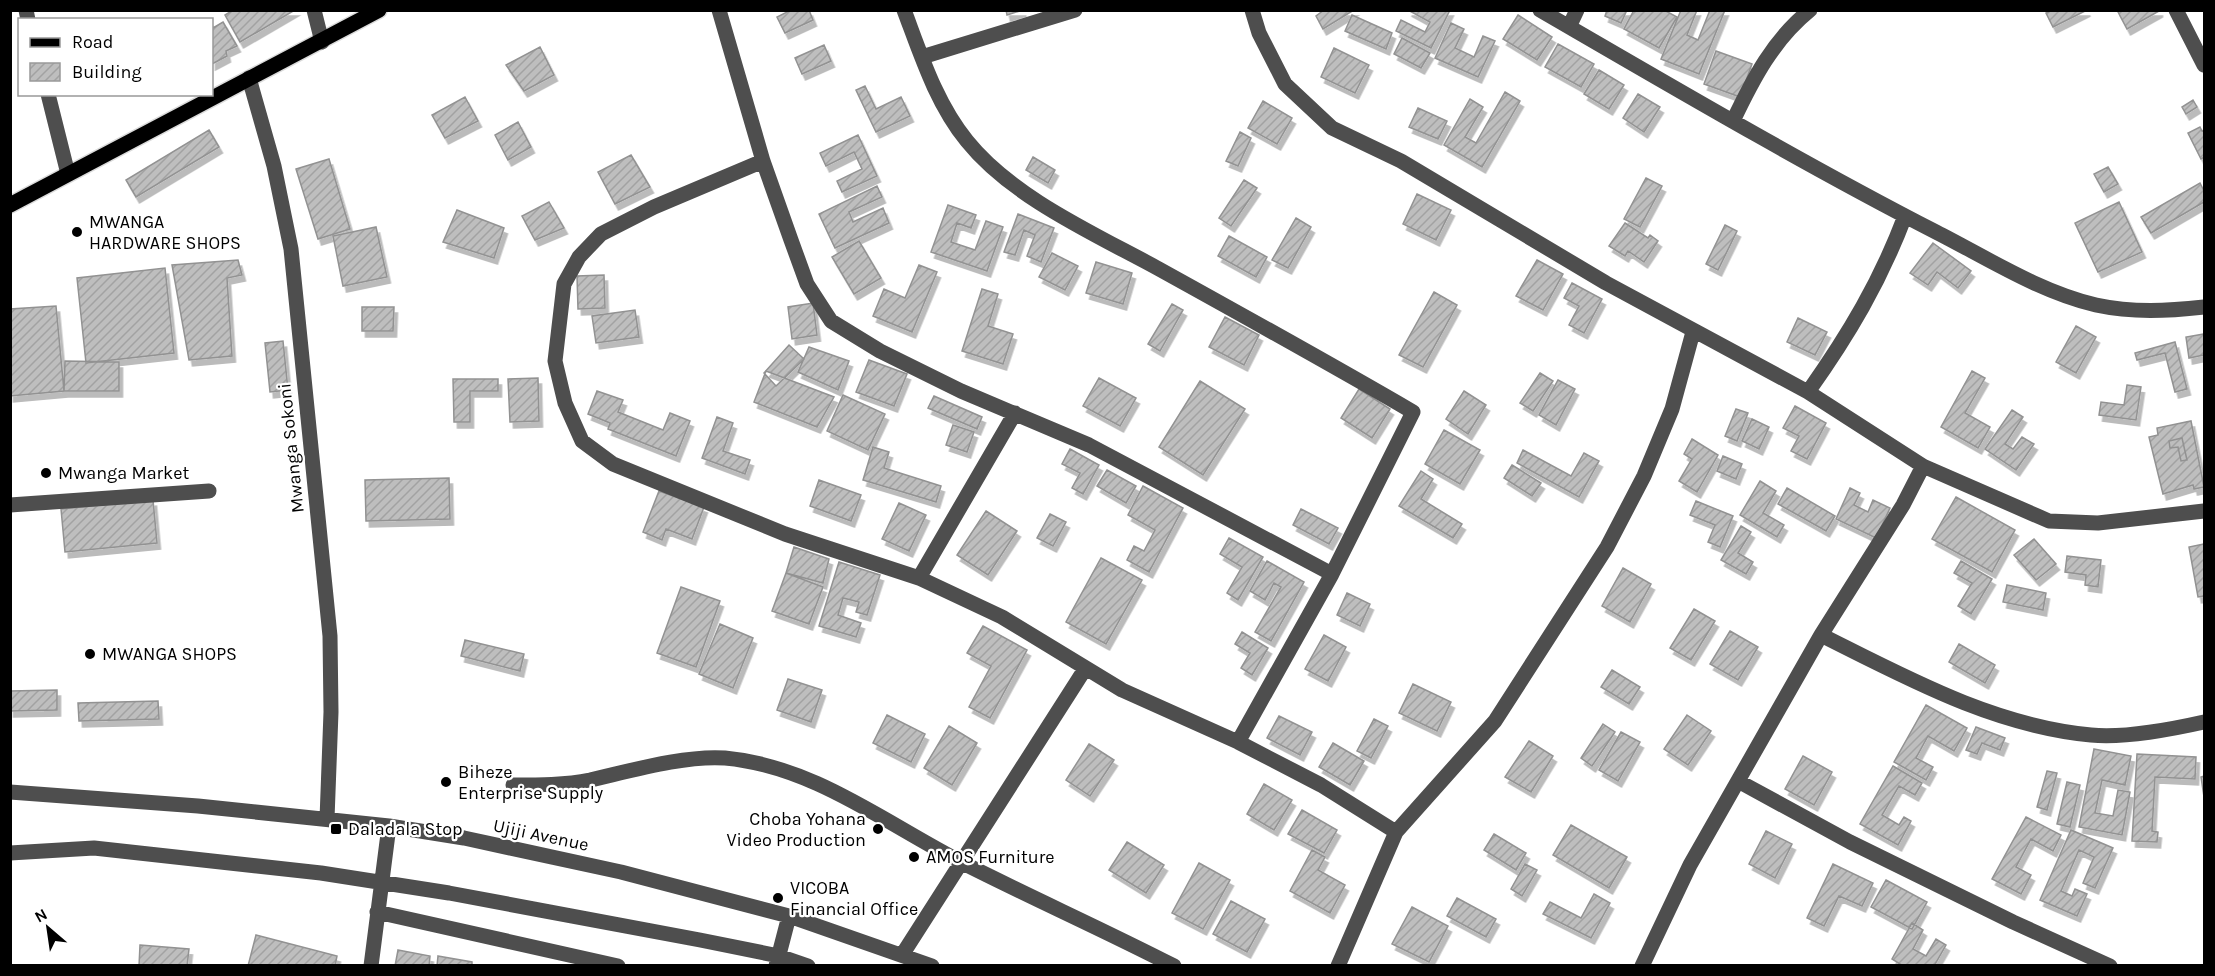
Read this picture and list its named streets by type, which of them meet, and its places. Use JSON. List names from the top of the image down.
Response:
{
  "streets": {
    "street": ["Mwanga Sokoni", "Ujiji Avenue"]
  },
  "crossings": [
    ["Mwanga Sokoni", "Ujiji Avenue"]
  ],
  "places": {
    "other": [
      "MWANGA HARDWARE SHOPS",
      "Mwanga Market",
      "MWANGA SHOPS",
      "Biheze Enterprise Supply",
      "Choba Yohana Video Production",
      "AMOS Furniture",
      "VICOBA Financial Office"
    ],
    "transit": ["Daladala Stop"]
  },
  "legend": ["Road", "Building"],
  "north": "top left"
}
